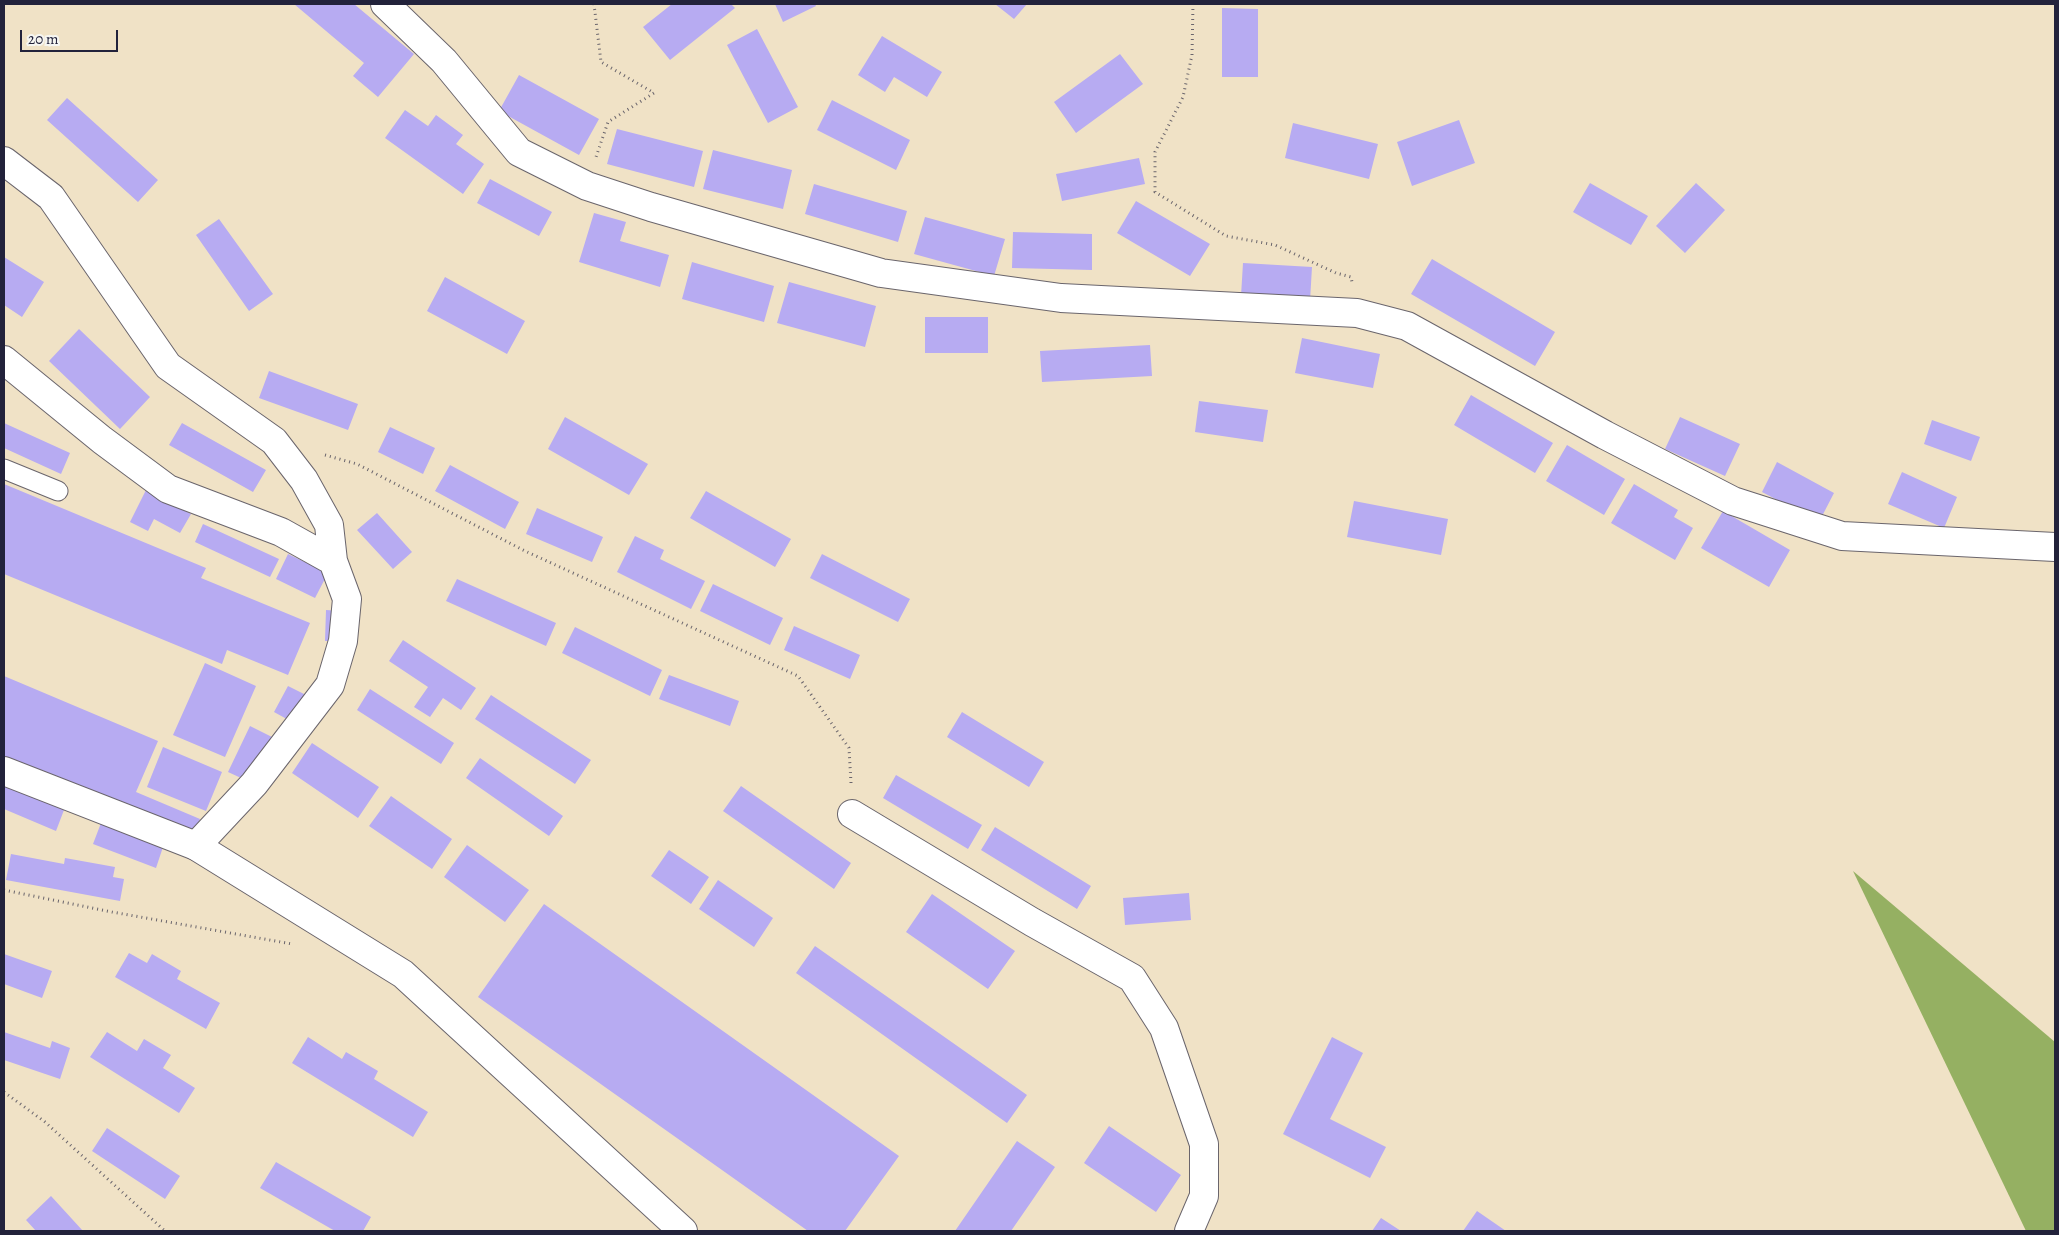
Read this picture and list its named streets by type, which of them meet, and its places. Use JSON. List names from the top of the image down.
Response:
{
  "scale_bar": "20 m"
}
